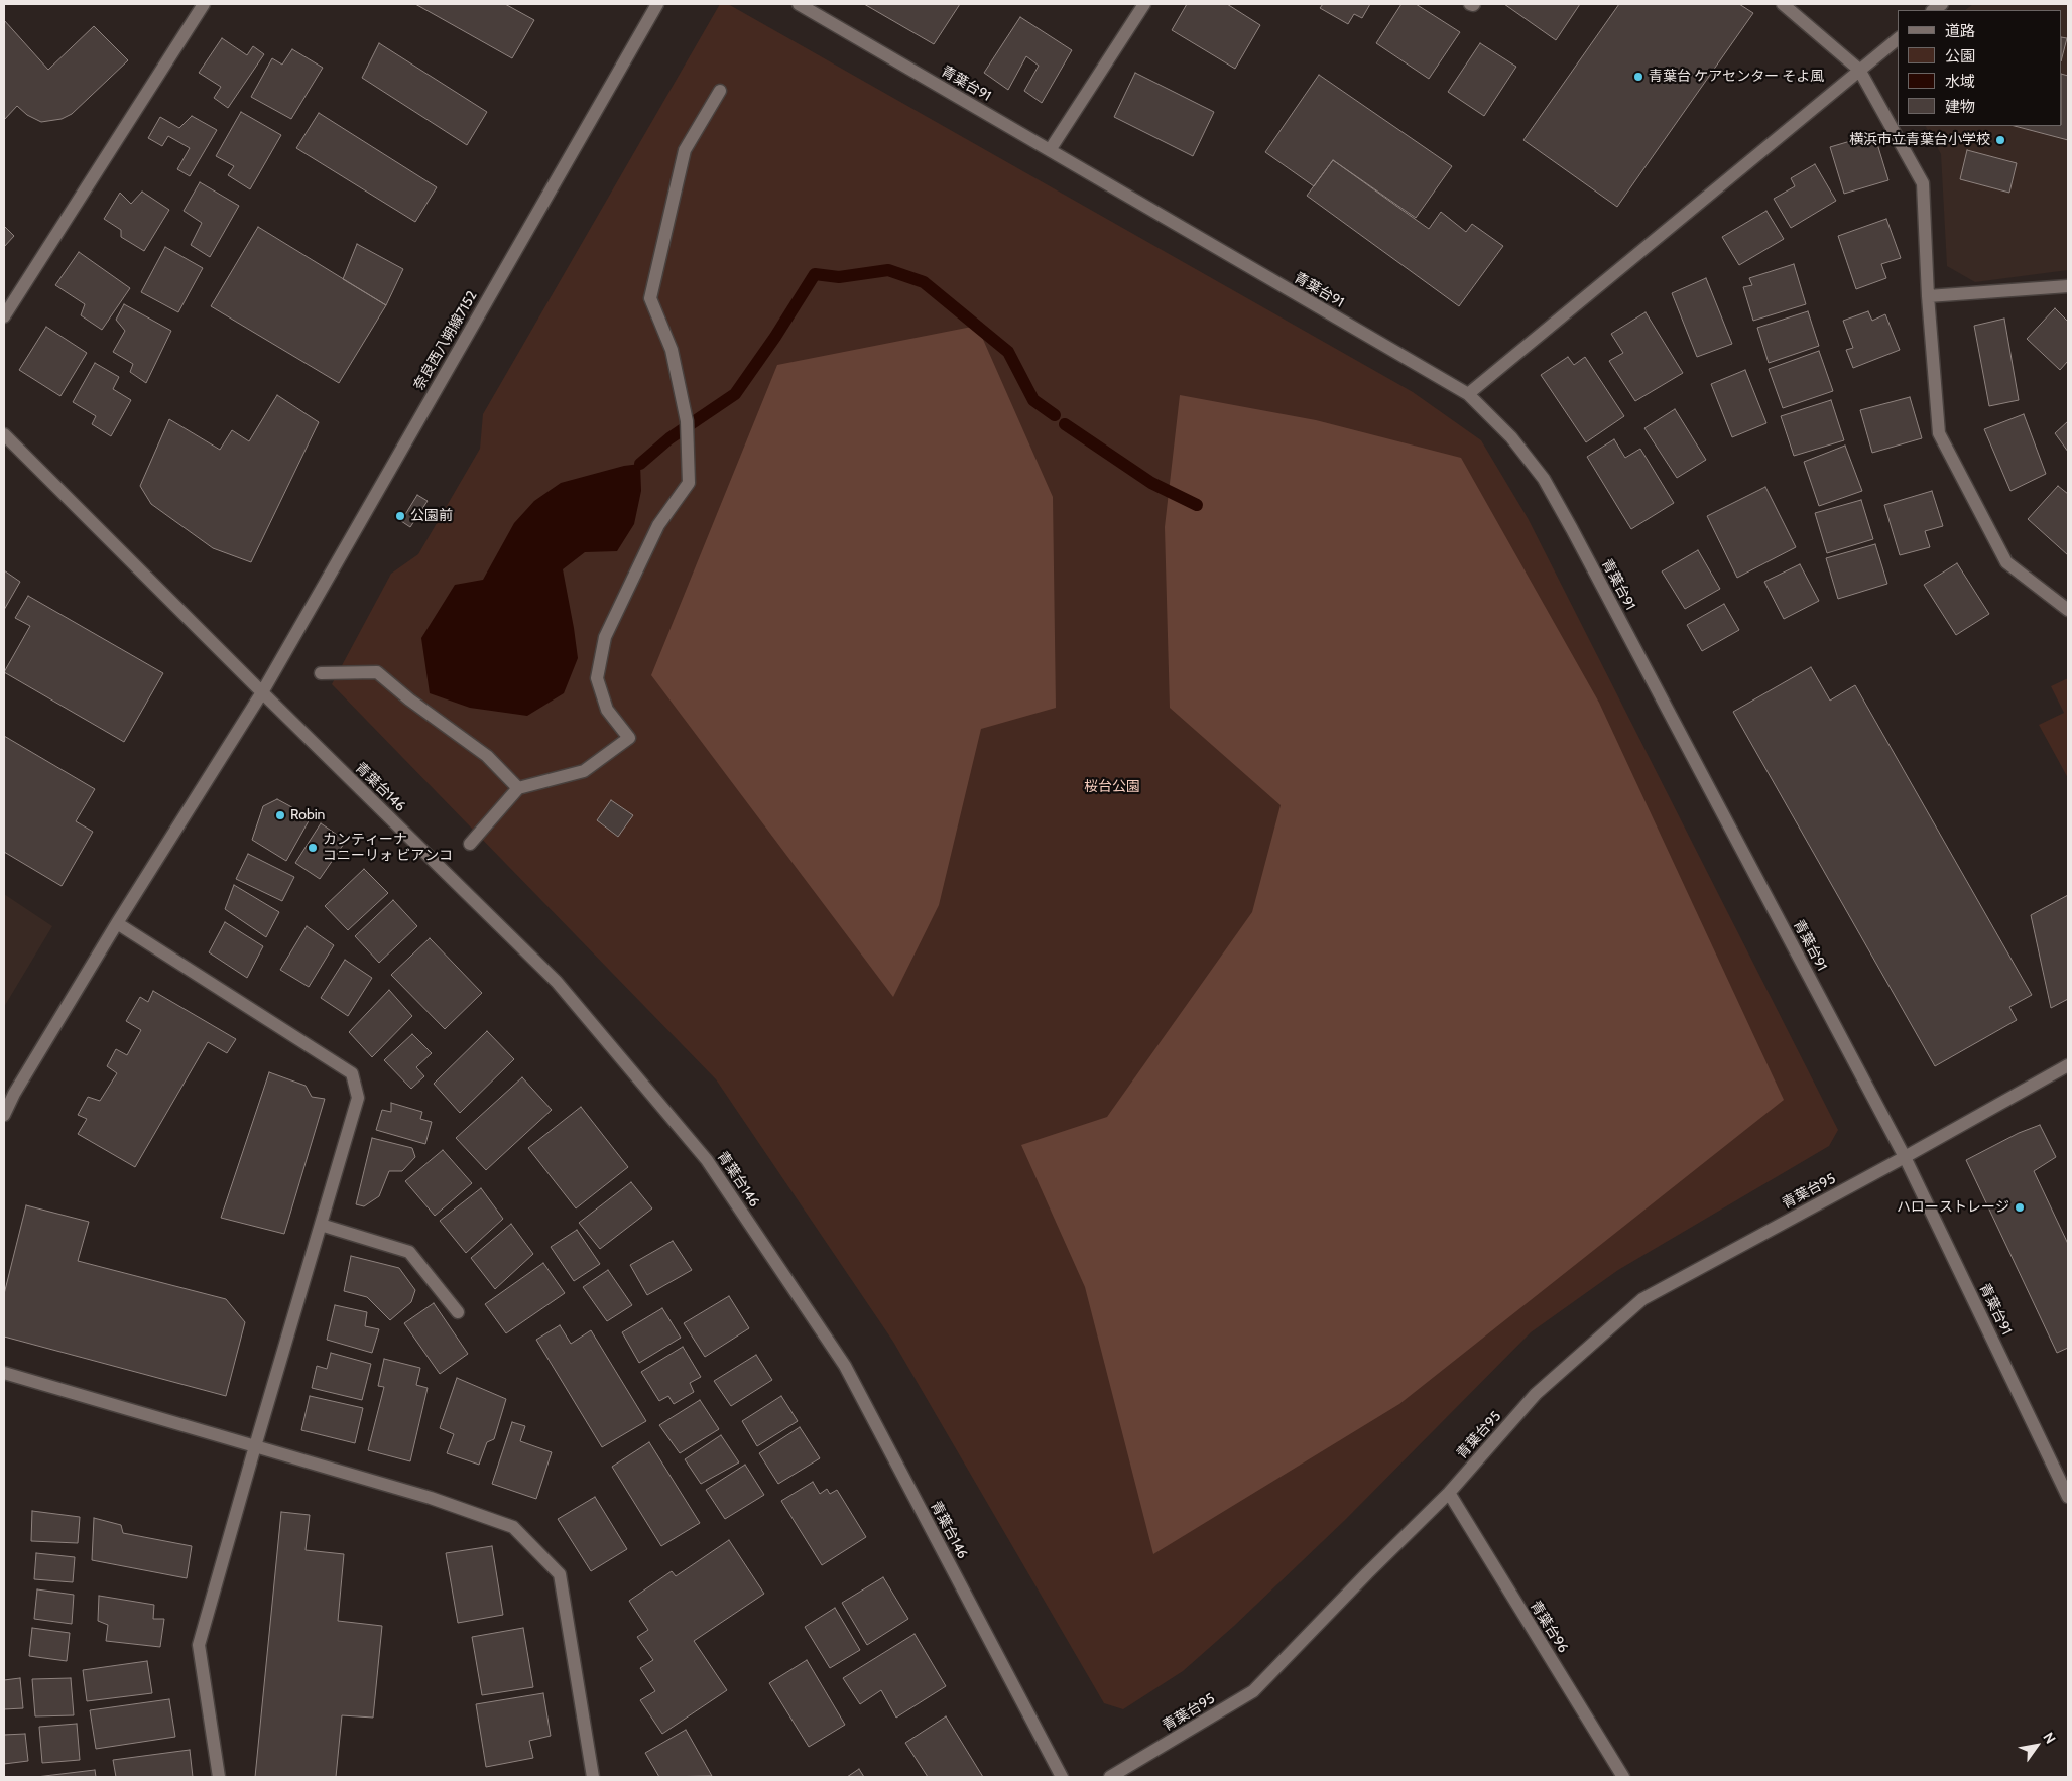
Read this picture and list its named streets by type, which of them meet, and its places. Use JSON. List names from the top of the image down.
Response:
{
  "streets": {
    "street": [
      "青葉台91",
      "奈良西八朔線7152",
      "青葉台146",
      "青葉台95",
      "青葉台96"
    ]
  },
  "crossings": [
    ["青葉台91", "青葉台95"],
    ["奈良西八朔線7152", "青葉台146"],
    ["青葉台95", "青葉台96"]
  ],
  "parks": ["桜台公園"],
  "places": [
    "青葉台 ケアセンター そよ風",
    "横浜市立青葉台小学校",
    "公園前",
    "Robin",
    "カンティーナ コニーリォ ビアンコ",
    "ハローストレージ"
  ],
  "legend": [
    "道路",
    "公園",
    "水域",
    "建物"
  ],
  "north": "top right"
}
